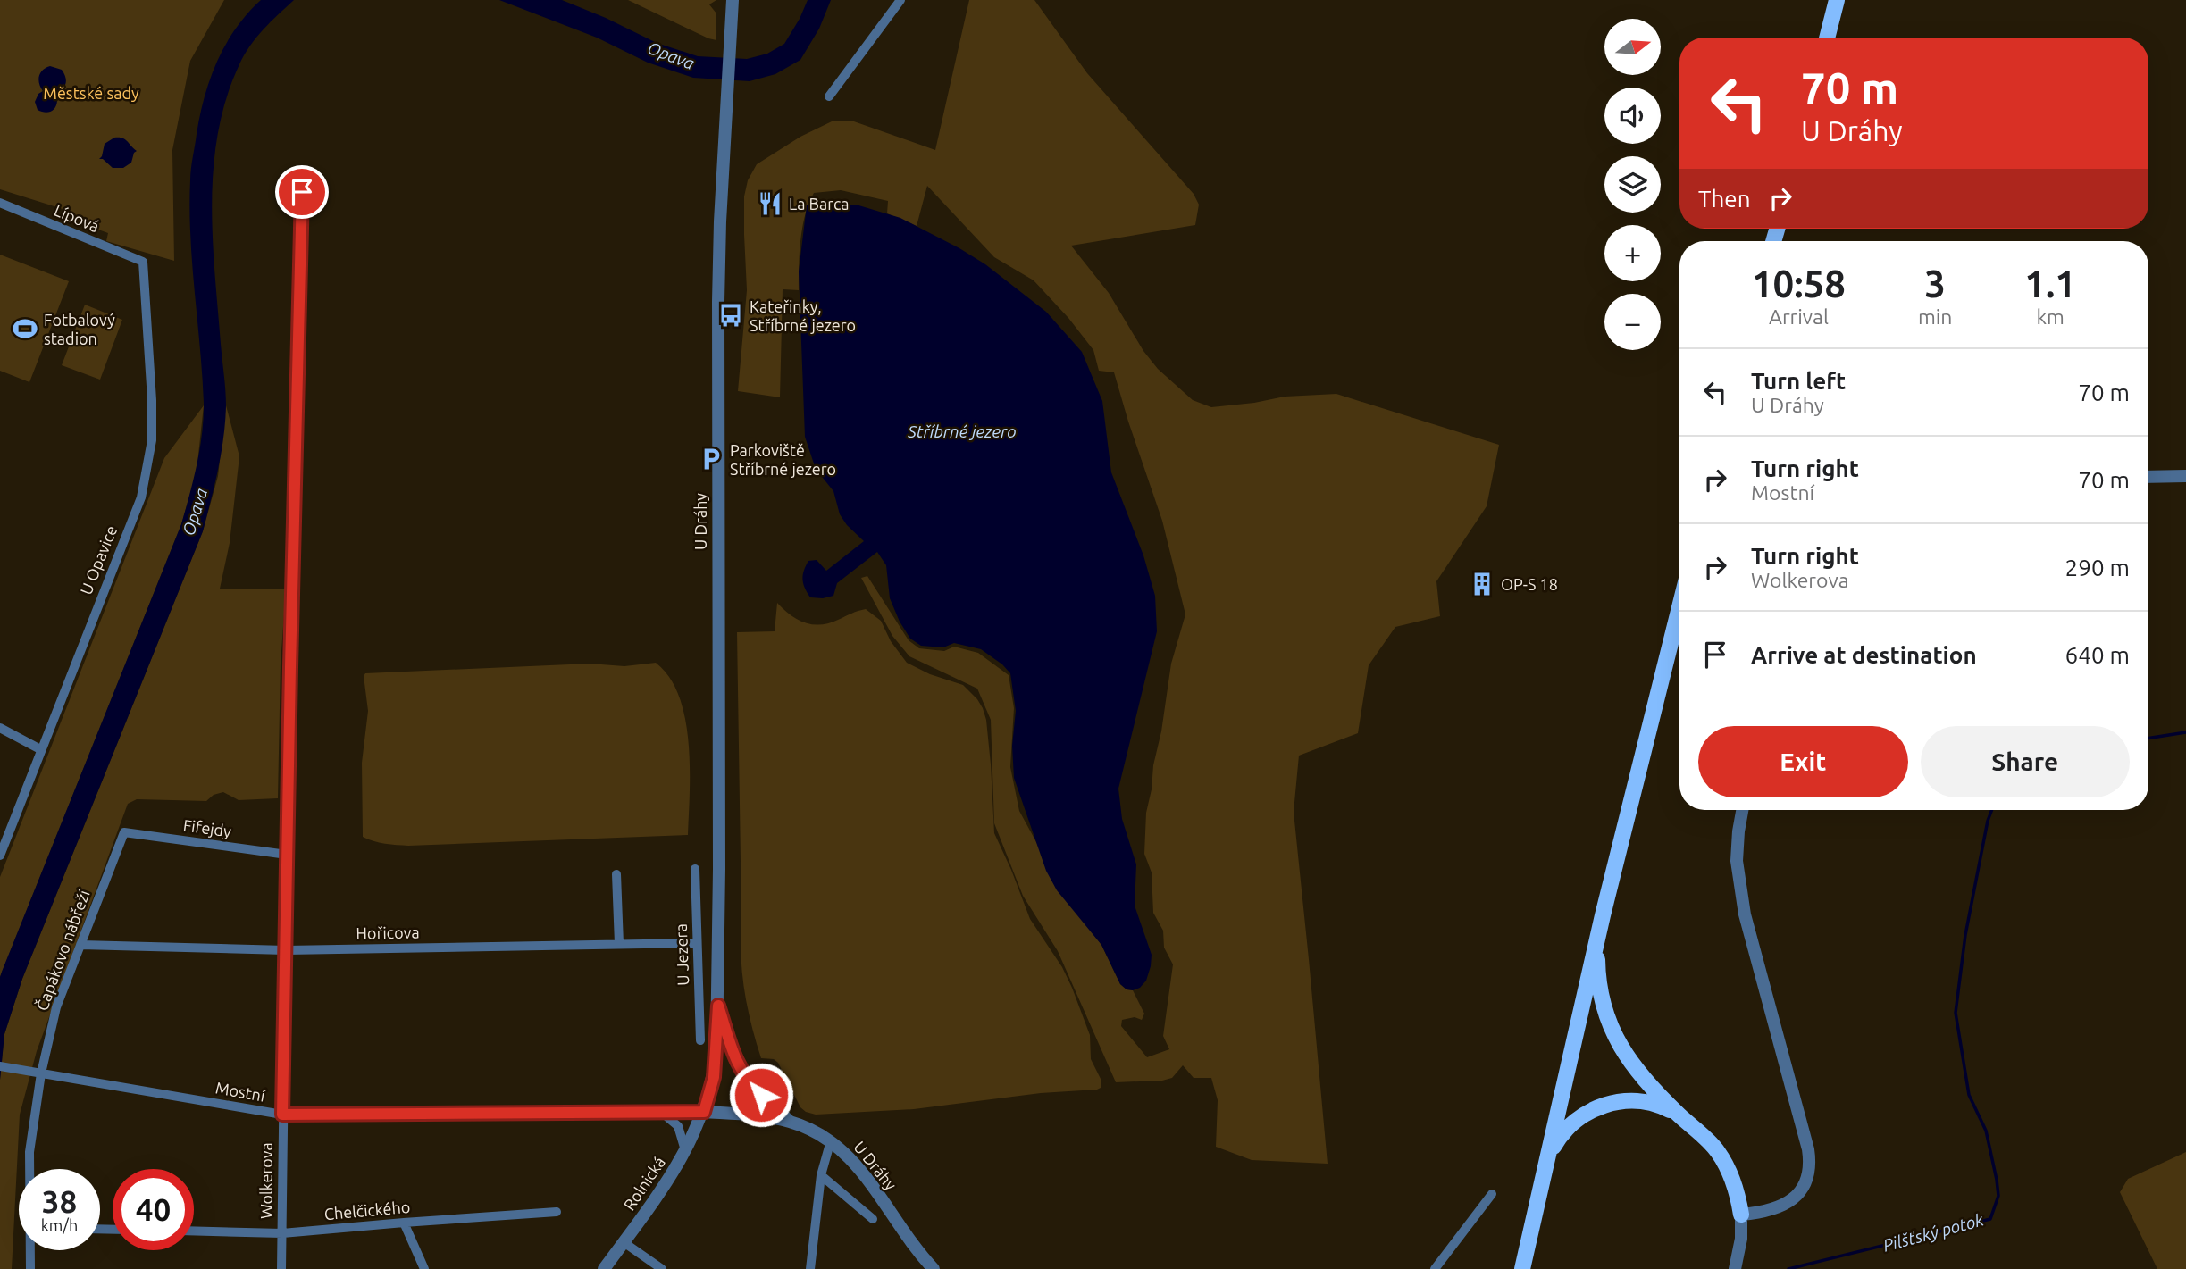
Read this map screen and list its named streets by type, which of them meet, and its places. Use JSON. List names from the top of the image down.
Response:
{
  "streets": {
    "street": [
      "Lípová",
      "U Dráhy",
      "U Opavice",
      "Fifejdy",
      "Hořicova",
      "Čapákovo nábřeží",
      "U Jezera",
      "Mostní",
      "Wolkerova",
      "Rolnická",
      "Chelčického"
    ]
  },
  "crossings": [
    ["Lípová", "U Opavice"],
    ["U Dráhy", "Mostní"],
    ["U Dráhy", "Rolnická"],
    ["Fifejdy", "Čapákovo nábřeží"],
    ["Fifejdy", "Wolkerova"],
    ["Hořicova", "Čapákovo nábřeží"],
    ["Hořicova", "U Jezera"],
    ["Hořicova", "Wolkerova"],
    ["Čapákovo nábřeží", "Mostní"],
    ["Mostní", "Wolkerova"],
    ["Mostní", "Rolnická"],
    ["Wolkerova", "Chelčického"]
  ],
  "water": ["Opava", "Stříbrné jezero", "Pilšťský potok"],
  "parks": ["Městské sady"],
  "places": {
    "restaurant": ["La Barca"],
    "bus stop": ["Kateřinky, Stříbrné jezero"],
    "sports": ["Fotbalový stadion"],
    "parking": ["Parkoviště Stříbrné jezero"],
    "building": ["OP-S 18"]
  },
  "north": "right",
  "page": {
    "map_buttons": ["+", "−"],
    "turn": ["70 m", "U Dráhy"],
    "then": "Then",
    "eta": [
      "10:58",
      "Arrival",
      "3",
      "min",
      "1.1",
      "km"
    ],
    "list": [
      {
        "name": "Turn left",
        "note": "U Dráhy",
        "value": "70 m"
      },
      {
        "name": "Turn right",
        "note": "Mostní",
        "value": "70 m"
      },
      {
        "name": "Turn right",
        "note": "Wolkerova",
        "value": "290 m"
      },
      {
        "name": "Arrive at destination",
        "value": "640 m"
      }
    ],
    "buttons": ["Exit", "Share"],
    "speed": "38 km/h",
    "limit": "40"
  }
}
